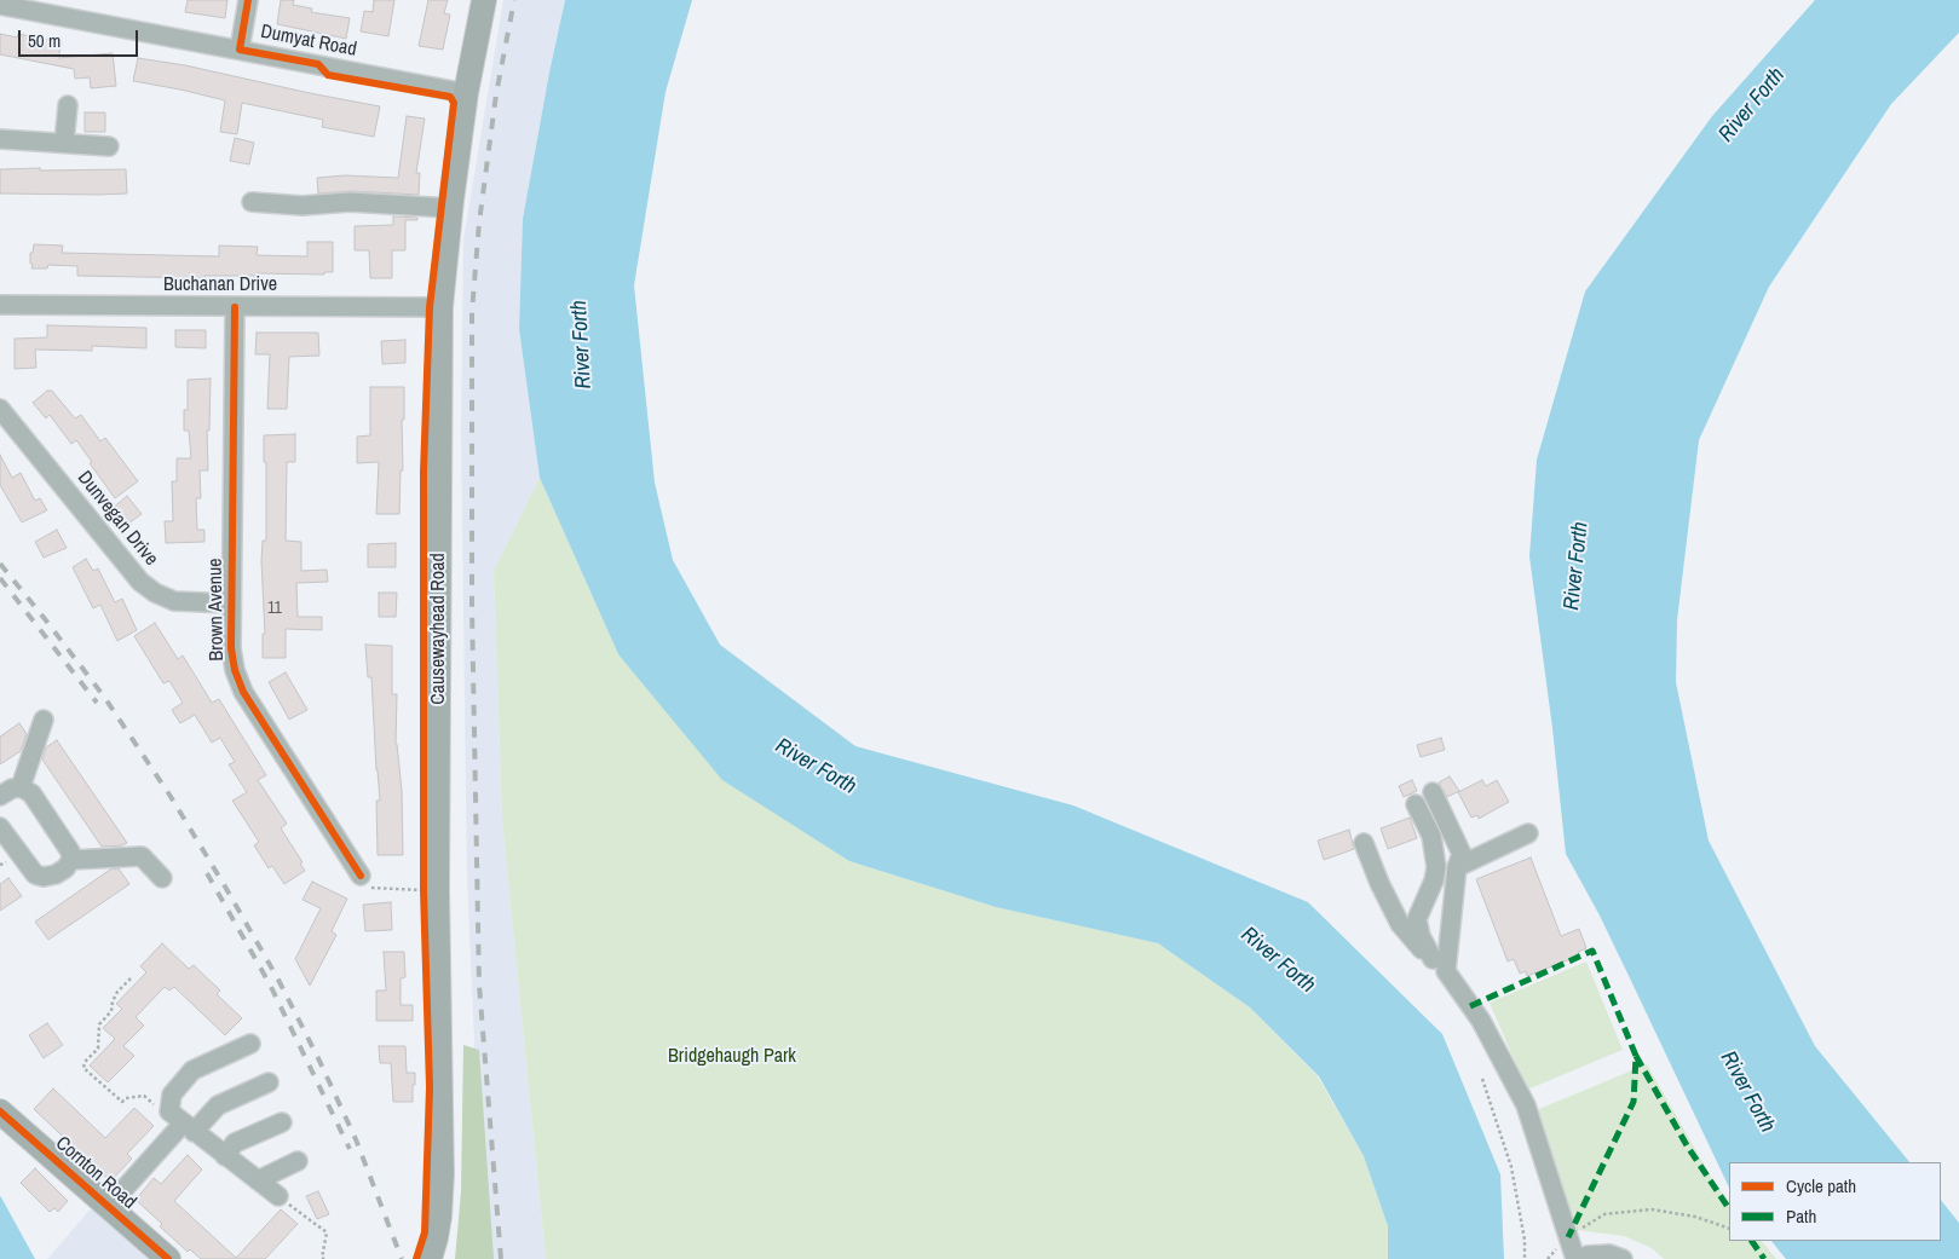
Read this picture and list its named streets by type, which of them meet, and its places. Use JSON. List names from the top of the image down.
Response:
{
  "streets": {
    "main road": ["Causewayhead Road", "Cornton Road"],
    "street": [
      "Dumyat Road",
      "Buchanan Drive",
      "Dunvegan Drive",
      "Brown Avenue"
    ]
  },
  "crossings": [
    ["Dumyat Road", "Causewayhead Road"],
    ["Buchanan Drive", "Brown Avenue"],
    ["Buchanan Drive", "Causewayhead Road"],
    ["Dunvegan Drive", "Brown Avenue"]
  ],
  "water": ["River Forth"],
  "parks": ["Bridgehaugh Park"],
  "house_numbers": ["11"],
  "legend": ["Cycle path", "Path"],
  "scale_bar": "50 m"
}
